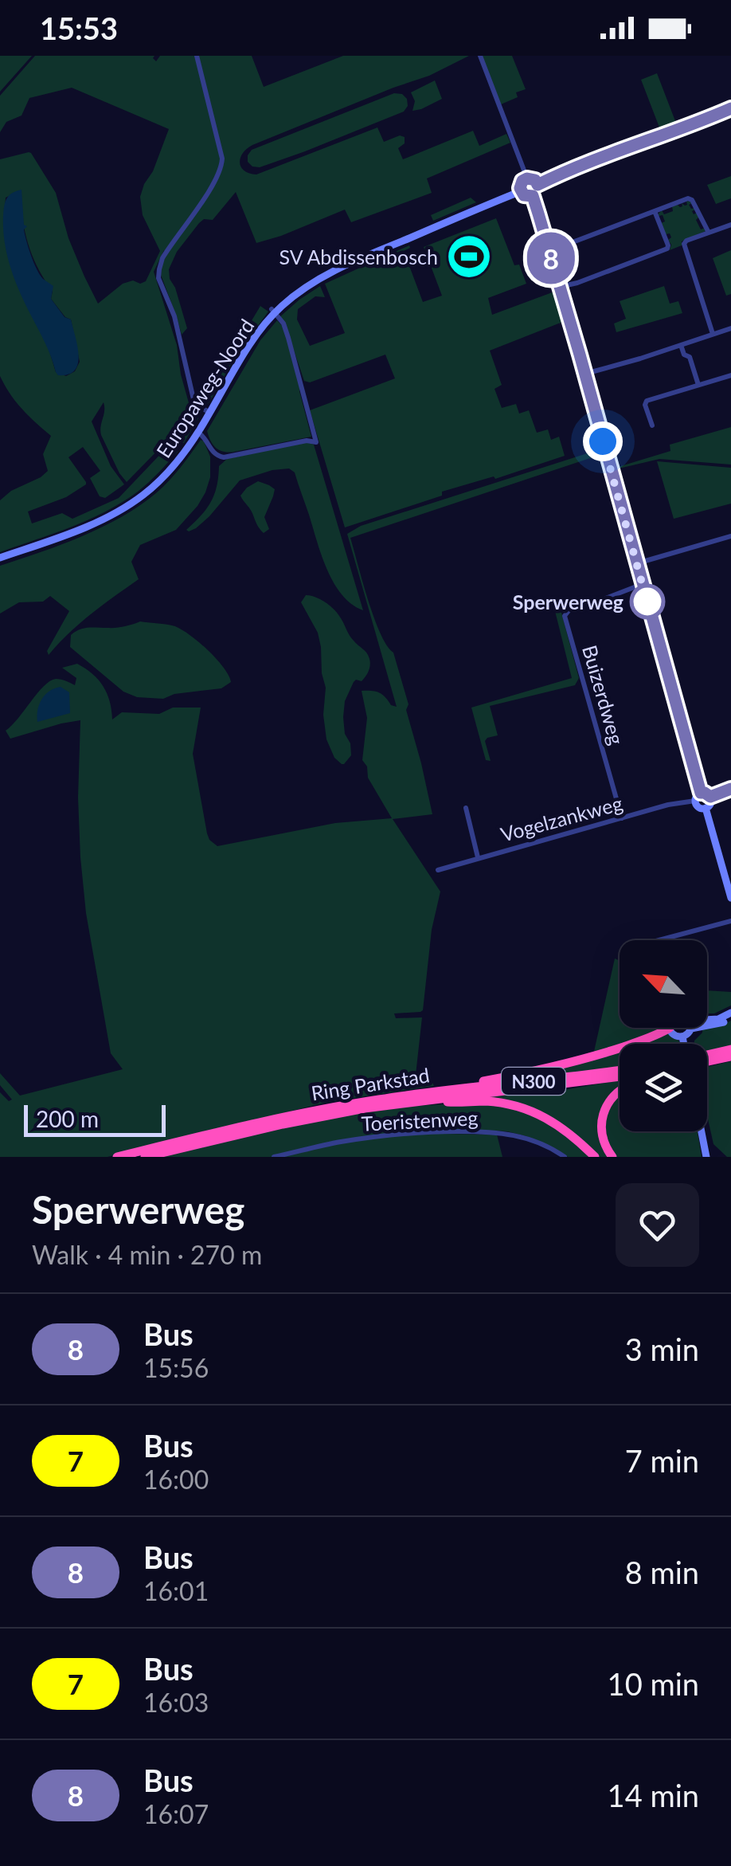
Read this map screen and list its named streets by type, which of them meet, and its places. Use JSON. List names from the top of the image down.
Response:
{
  "streets": {
    "highway": ["N300", "Ring Parkstad"],
    "street": [
      "Europaweg-Noord",
      "Buizerdweg",
      "Vogelzankweg",
      "Toeristenweg"
    ]
  },
  "crossings": [
    ["Buizerdweg", "Vogelzankweg"],
    ["N300", "Ring Parkstad"]
  ],
  "places": {
    "sports": ["SV Abdissenbosch"],
    "other": ["Sperwerweg"]
  },
  "lines": ["bus line 8"],
  "scale_bar": "200 m",
  "north": "top left",
  "page": {
    "status": "15:53",
    "on_map": "8",
    "scale": "200 m",
    "heading": ["Sperwerweg", "Walk · 4 min · 270 m"],
    "list": [
      {
        "mark": "8",
        "name": "Bus",
        "note": "15:56",
        "value": "3 min"
      },
      {
        "mark": "7",
        "name": "Bus",
        "note": "16:00",
        "value": "7 min"
      },
      {
        "mark": "8",
        "name": "Bus",
        "note": "16:01",
        "value": "8 min"
      },
      {
        "mark": "7",
        "name": "Bus",
        "note": "16:03",
        "value": "10 min"
      },
      {
        "mark": "8",
        "name": "Bus",
        "note": "16:07",
        "value": "14 min"
      }
    ]
  }
}
